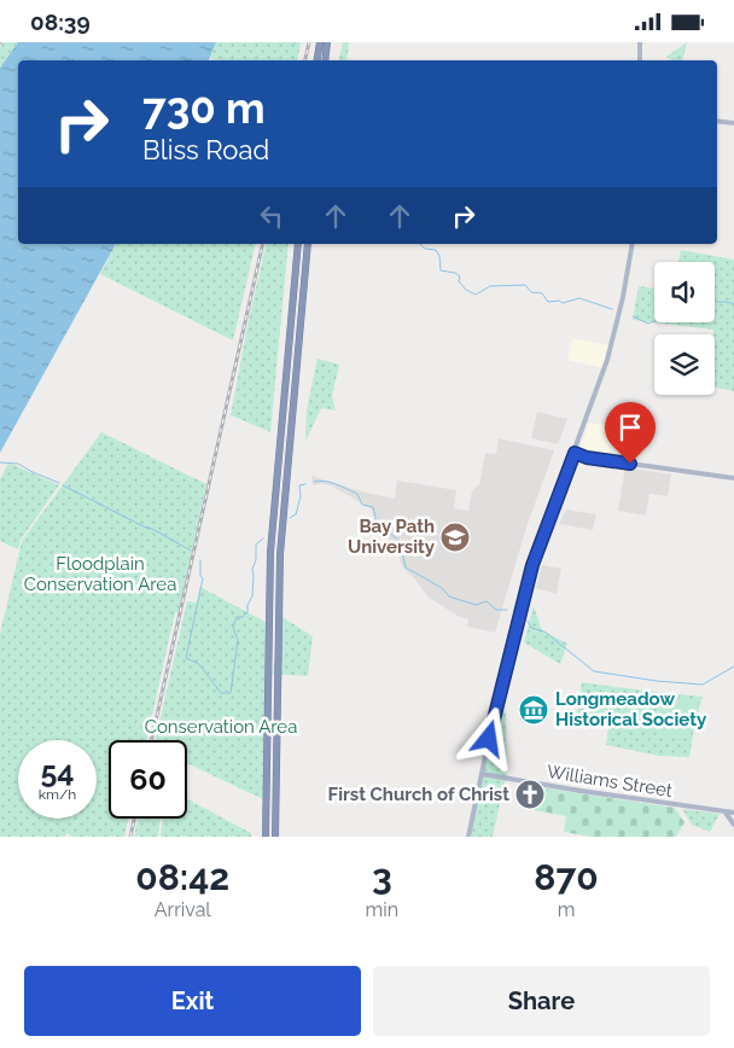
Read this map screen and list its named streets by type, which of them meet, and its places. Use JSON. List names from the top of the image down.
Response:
{
  "streets": {
    "main road": ["Williams Street"]
  },
  "parks": ["Floodplain Conservation Area", "Conservation Area"],
  "places": {
    "school or university": ["Bay Path University"],
    "museum": ["Longmeadow Historical Society"],
    "church": ["First Church of Christ"]
  },
  "page": {
    "status": "08:39",
    "turn": ["730 m", "Bliss Road"],
    "speed": "54 km/h",
    "limit": "60",
    "eta": [
      "08:42",
      "Arrival",
      "3",
      "min",
      "870",
      "m"
    ],
    "buttons": ["Exit", "Share"]
  }
}
